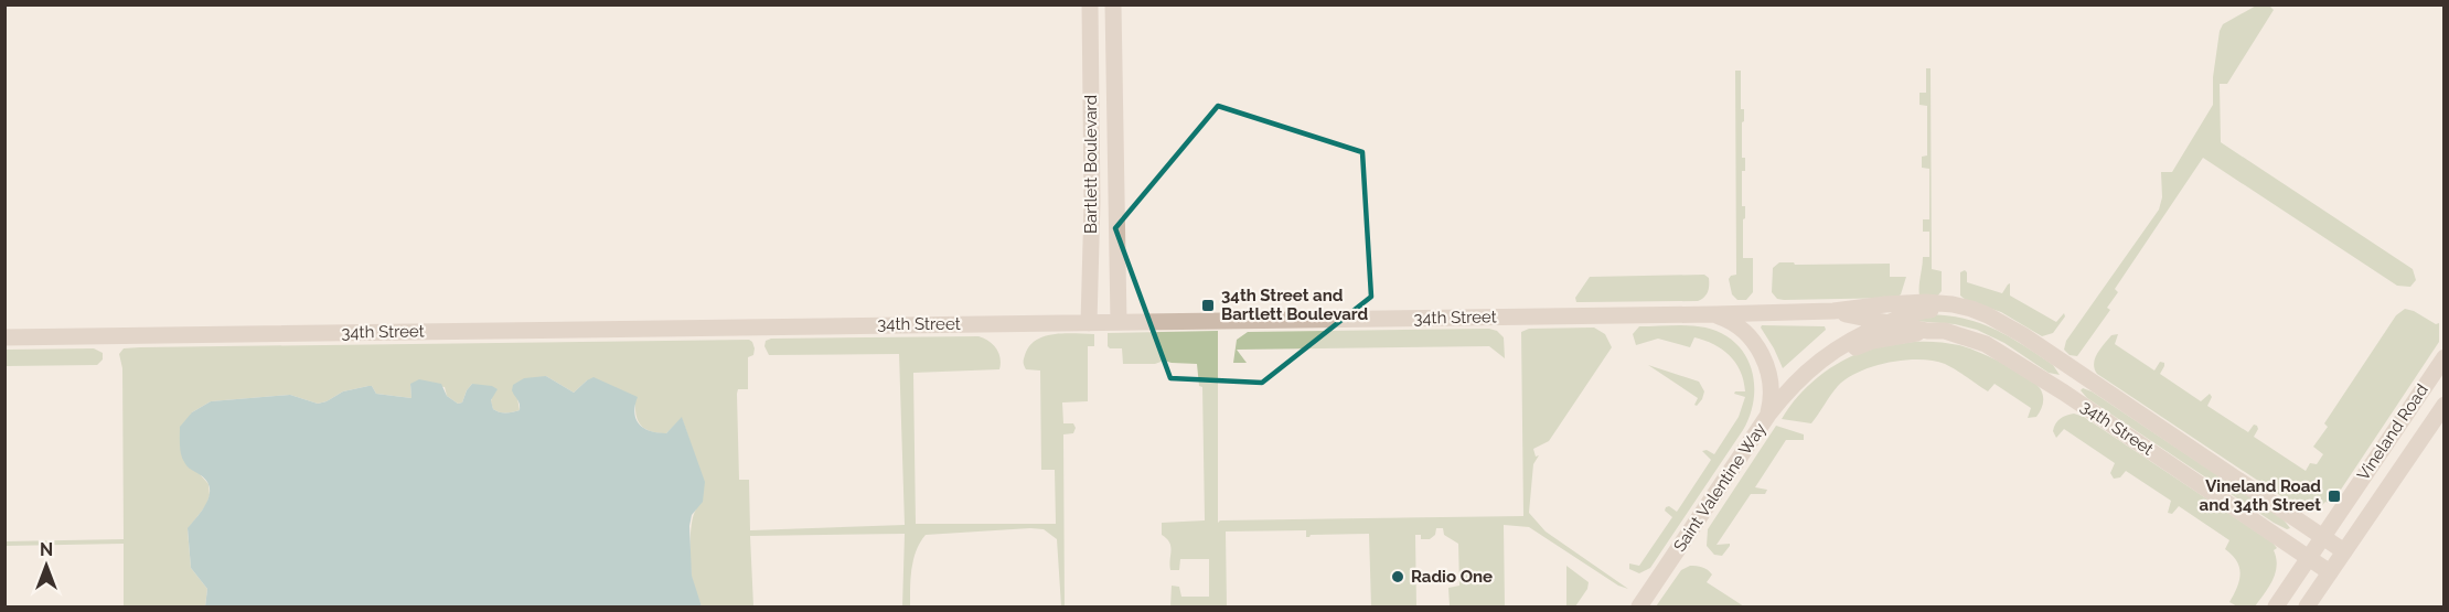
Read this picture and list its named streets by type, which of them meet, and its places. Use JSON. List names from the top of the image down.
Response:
{
  "streets": {
    "street": [
      "Bartlett Boulevard",
      "34th Street",
      "Vineland Road",
      "Saint Valentine Way"
    ]
  },
  "crossings": [
    ["Bartlett Boulevard", "34th Street"],
    ["34th Street", "Vineland Road"],
    ["34th Street", "Saint Valentine Way"]
  ],
  "places": {
    "transit": ["34th Street and Bartlett Boulevard", "Vineland Road and 34th Street"],
    "other": ["Radio One"]
  },
  "north": "top"
}
